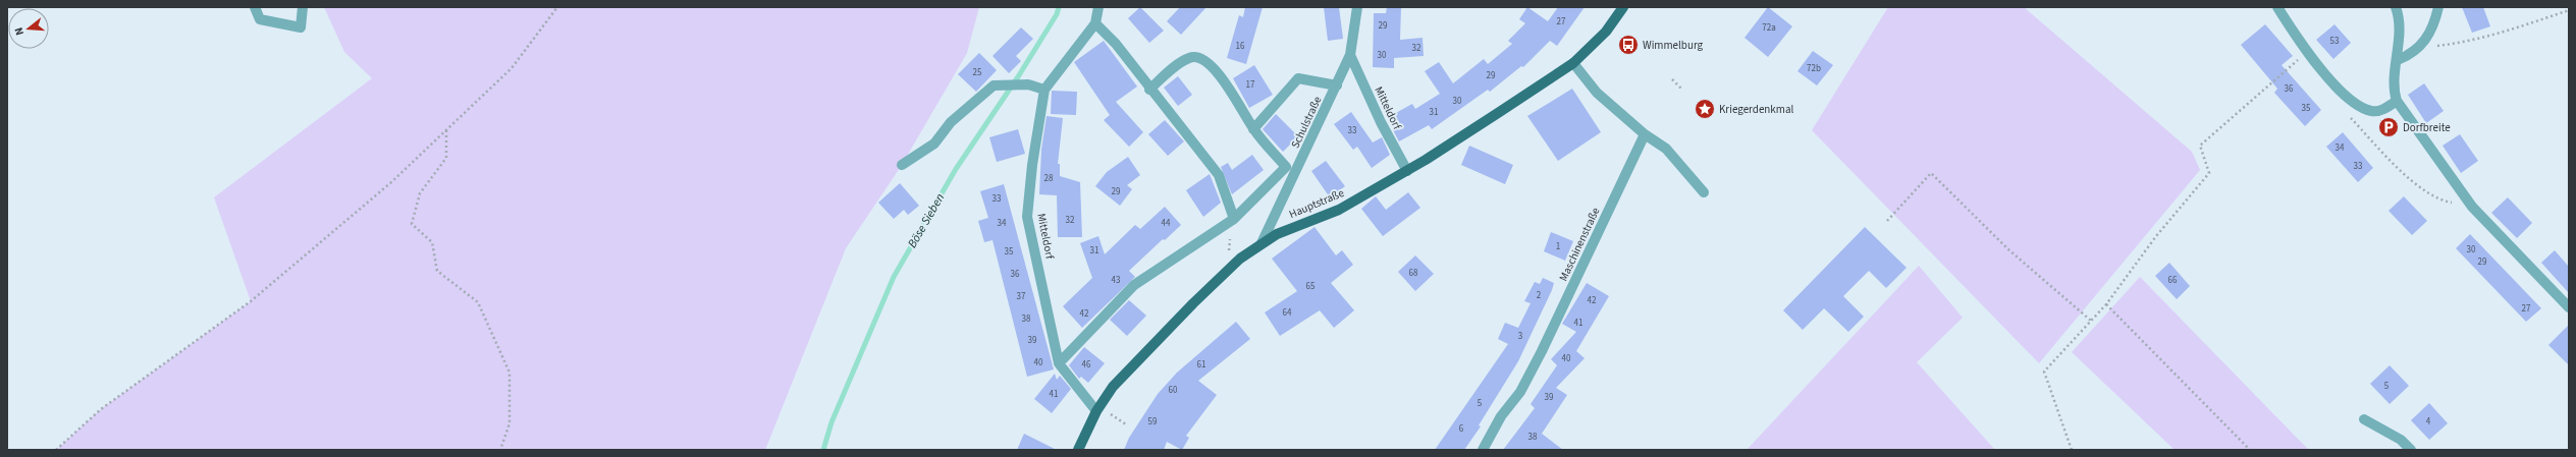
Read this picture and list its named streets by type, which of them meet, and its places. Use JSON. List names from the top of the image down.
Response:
{
  "streets": {
    "main road": ["Hauptstraße"],
    "street": ["Mitteldorf", "Schulstraße", "Maschinenstraße"]
  },
  "crossings": [
    ["Mitteldorf", "Schulstraße"],
    ["Mitteldorf", "Hauptstraße"],
    ["Schulstraße", "Hauptstraße"]
  ],
  "water": ["Böse Sieben"],
  "places": {
    "bus stop": ["Wimmelburg"],
    "place": ["Kriegerdenkmal"],
    "parking": ["Dorfbreite"]
  },
  "house_numbers": [
    "27",
    "29",
    "72a",
    "53",
    "16",
    "32",
    "30",
    "72b",
    "25",
    "29",
    "17",
    "36",
    "30",
    "35",
    "31",
    "33",
    "34",
    "33",
    "28",
    "29",
    "33",
    "32",
    "34",
    "44",
    "1",
    "30",
    "31",
    "35",
    "29",
    "68",
    "36",
    "43",
    "66",
    "65",
    "2",
    "37",
    "42",
    "27",
    "64",
    "42",
    "38",
    "41",
    "3",
    "39",
    "40",
    "40",
    "46",
    "61",
    "5",
    "60",
    "41",
    "39",
    "5",
    "59",
    "4",
    "6",
    "38"
  ],
  "north": "left"
}
